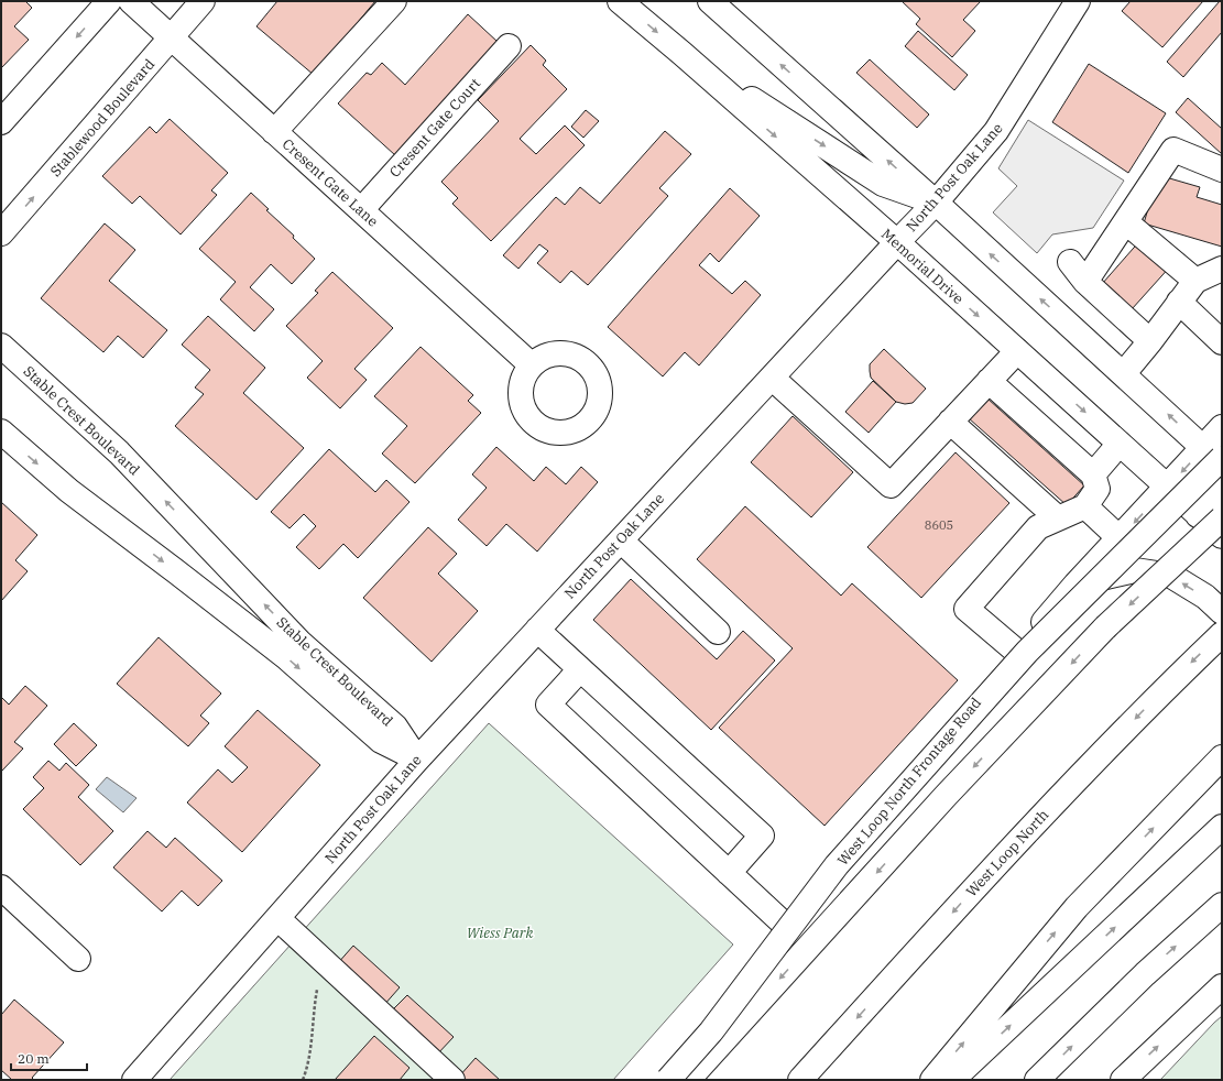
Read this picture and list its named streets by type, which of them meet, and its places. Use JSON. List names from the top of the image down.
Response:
{
  "streets": {
    "main road": [
      "Stablewood Boulevard",
      "Cresent Gate Court",
      "North Post Oak Lane",
      "Cresent Gate Lane",
      "Memorial Drive",
      "Stable Crest Boulevard",
      "West Loop North Frontage Road",
      "West Loop North"
    ]
  },
  "crossings": [
    ["Stablewood Boulevard", "Cresent Gate Lane"],
    ["Cresent Gate Court", "Cresent Gate Lane"],
    ["North Post Oak Lane", "Memorial Drive"],
    ["North Post Oak Lane", "Stable Crest Boulevard"],
    ["Memorial Drive", "West Loop North Frontage Road"]
  ],
  "parks": ["Wiess Park"],
  "house_numbers": ["8605"],
  "scale_bar": "20 m"
}
